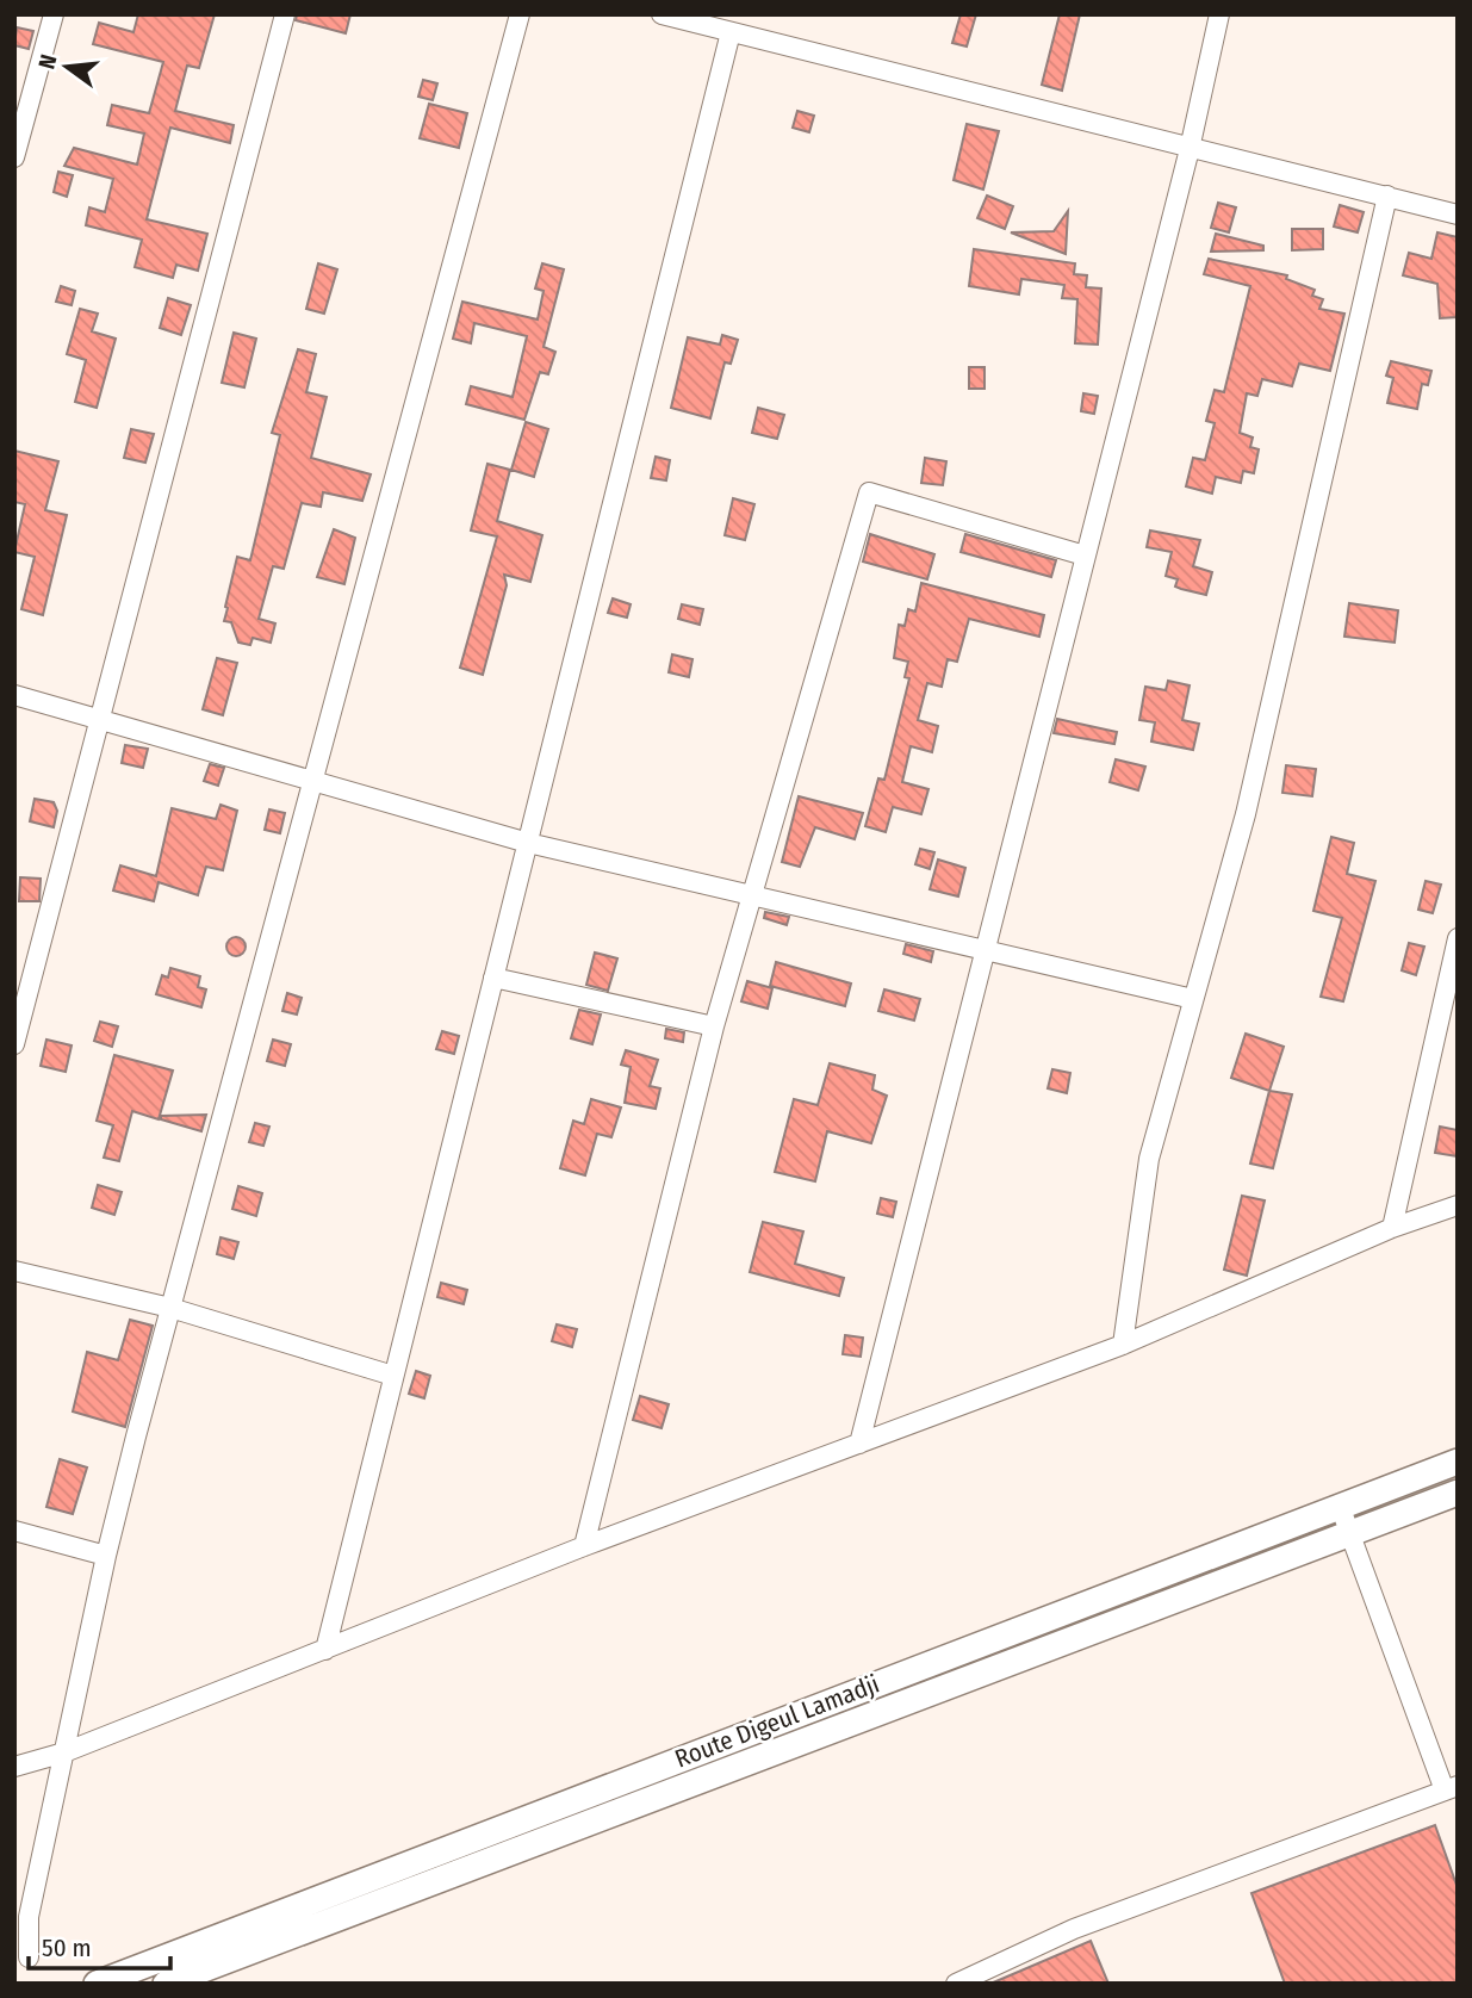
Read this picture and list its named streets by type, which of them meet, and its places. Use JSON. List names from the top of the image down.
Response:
{
  "streets": {
    "main road": ["Route Digeul Lamadji"]
  },
  "scale_bar": "50 m",
  "north": "left"
}
